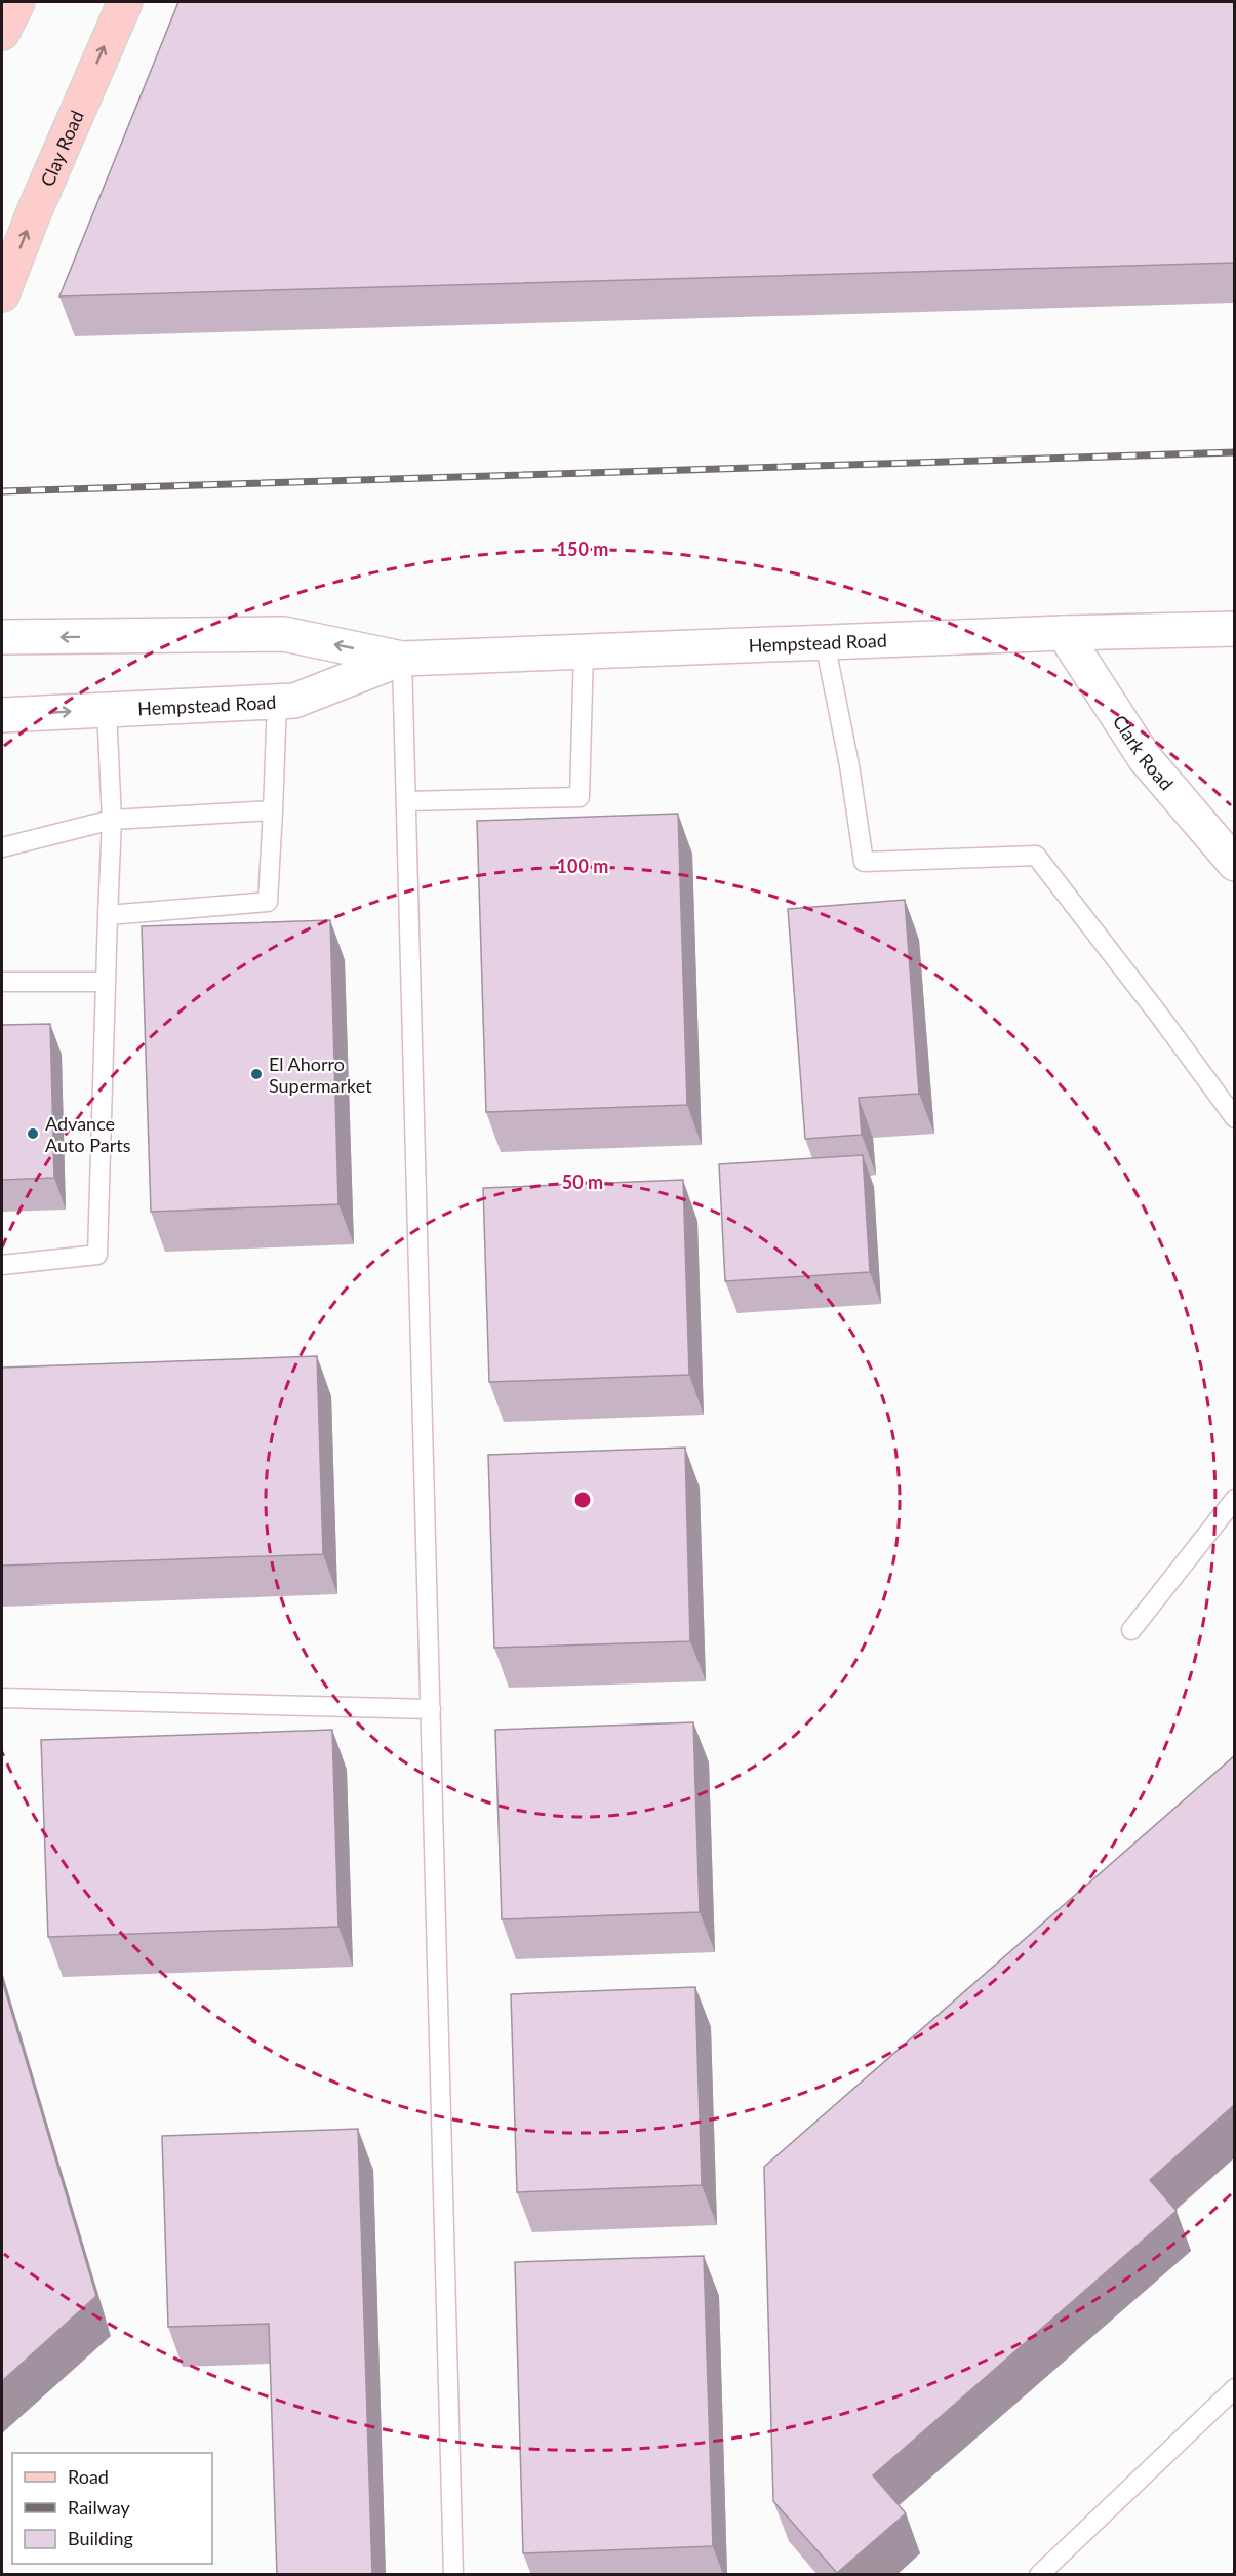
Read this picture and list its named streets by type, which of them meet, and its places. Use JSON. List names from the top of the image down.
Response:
{
  "streets": {
    "main road": ["Clay Road", "Hempstead Road", "Clark Road"]
  },
  "crossings": [
    ["Hempstead Road", "Clark Road"]
  ],
  "one_way": ["Clay Road"],
  "places": ["El Ahorro Supermarket", "Advance Auto Parts"],
  "legend": ["Road", "Railway", "Building"],
  "rings": ["150 m", "100 m", "50 m"]
}
